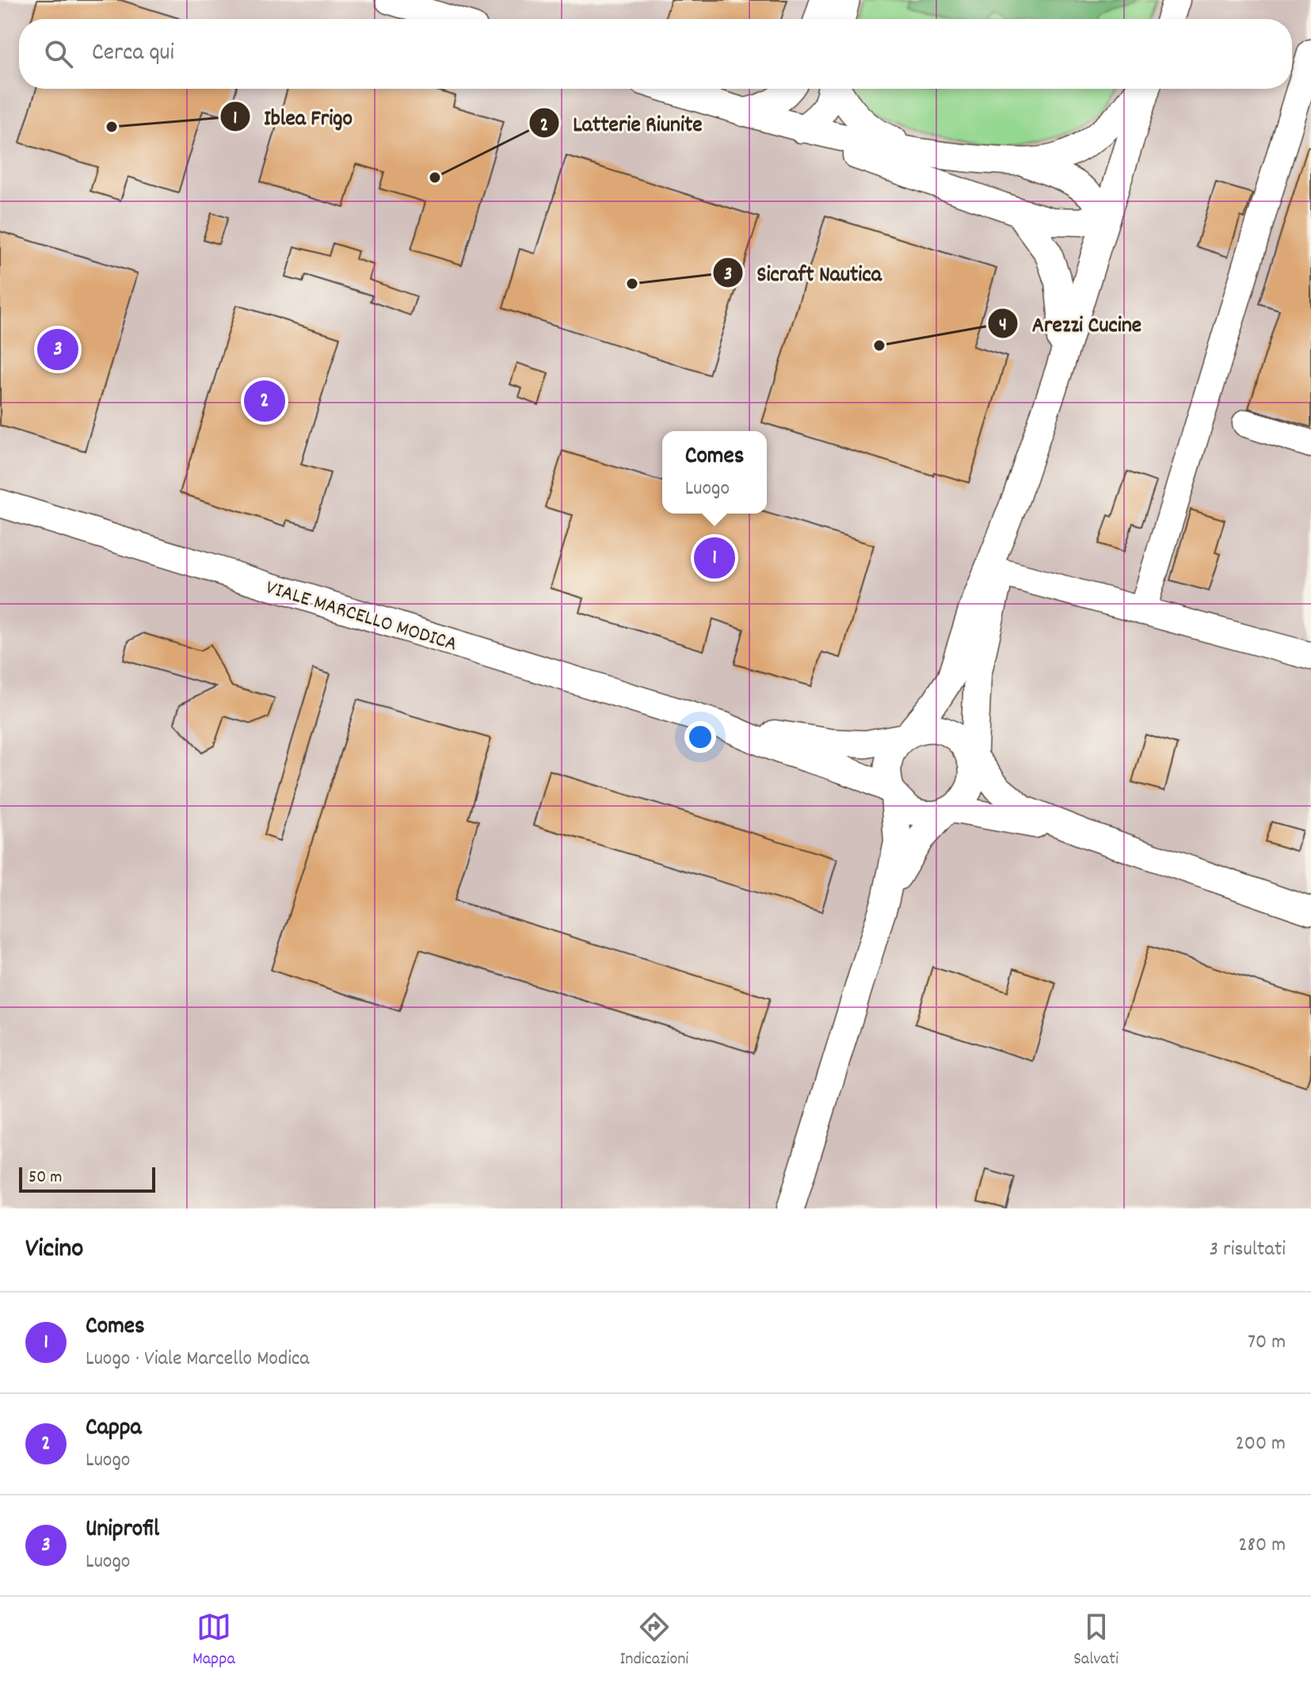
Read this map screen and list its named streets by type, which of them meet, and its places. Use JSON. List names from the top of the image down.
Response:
{
  "streets": {
    "street": ["VIALE MARCELLO MODICA"]
  },
  "places": [
    "Iblea Frigo",
    "Latterie Riunite",
    "Sicraft Nautica",
    "Arezzi Cucine"
  ],
  "scale_bar": "50 m",
  "page": {
    "search": "Cerca qui",
    "pins": ["3", "2", "1"],
    "popup": ["Comes", "Luogo"],
    "scale": "50 m",
    "heading": ["Vicino", "3 risultati"],
    "list": [
      {
        "mark": "1",
        "name": "Comes",
        "note": "Luogo · Viale Marcello Modica",
        "value": "70 m"
      },
      {
        "mark": "2",
        "name": "Cappa",
        "note": "Luogo",
        "value": "200 m"
      },
      {
        "mark": "3",
        "name": "Uniprofil",
        "note": "Luogo",
        "value": "280 m"
      }
    ],
    "nav": ["Mappa", "Indicazioni", "Salvati"]
  }
}
